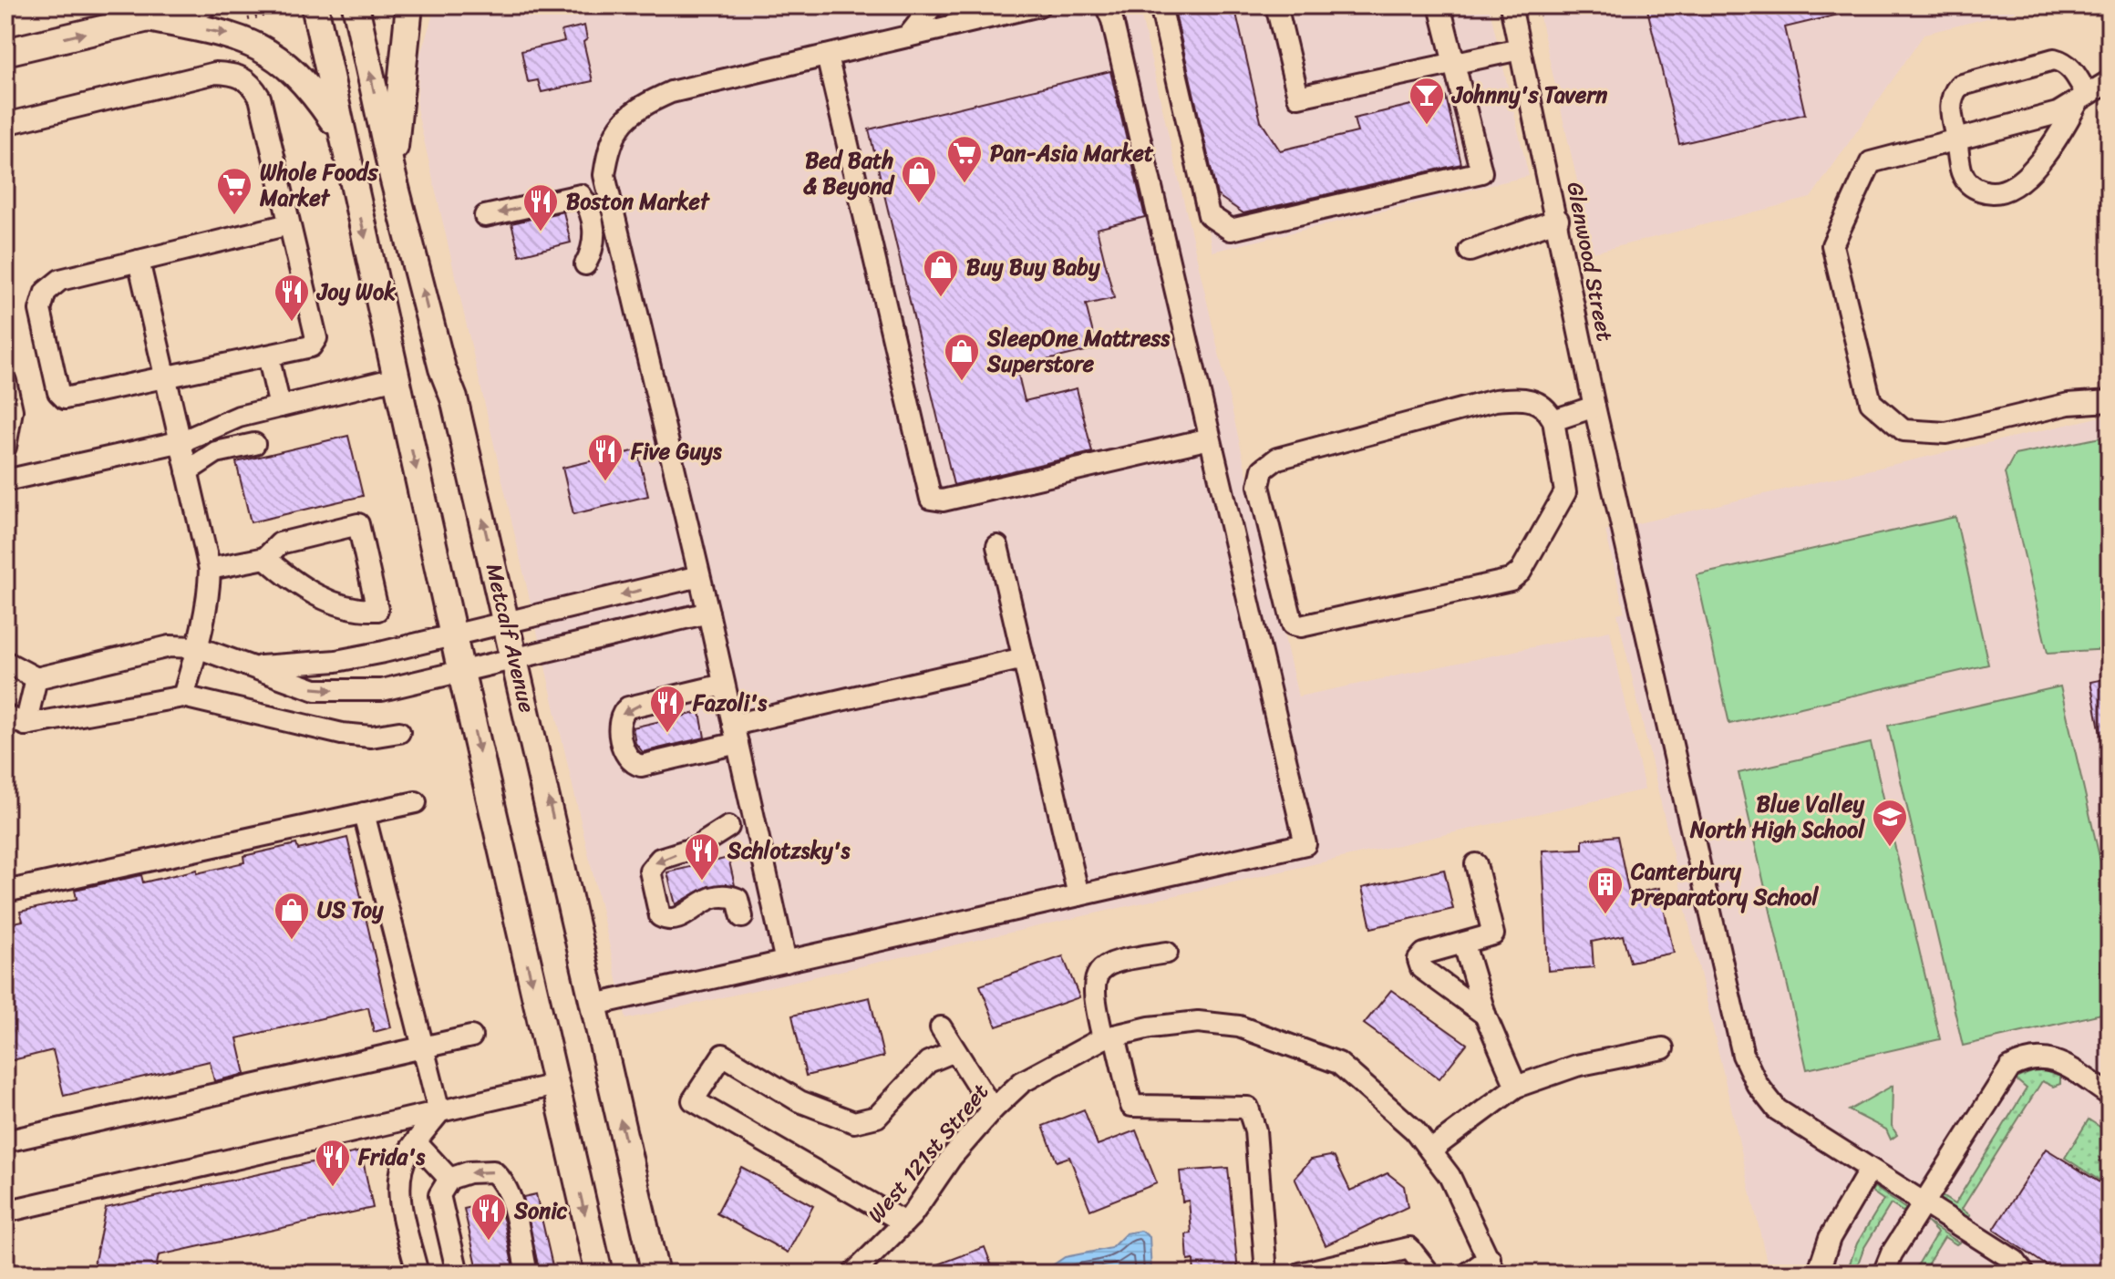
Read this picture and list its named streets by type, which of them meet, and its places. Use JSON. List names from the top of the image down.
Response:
{
  "streets": {
    "main road": ["Metcalf Avenue"],
    "street": ["Glenwood Street", "West 121st Street"]
  },
  "places": {
    "bar": ["Johnny's Tavern"],
    "supermarket": ["Pan-Asia Market", "Whole Foods Market"],
    "shop": [
      "Bed Bath & Beyond",
      "Buy Buy Baby",
      "SleepOne Mattress Superstore",
      "US Toy"
    ],
    "restaurant": [
      "Boston Market",
      "Joy Wok",
      "Five Guys",
      "Fazoli's",
      "Schlotzsky's",
      "Frida's",
      "Sonic"
    ],
    "school or university": ["Blue Valley North High School"],
    "building": ["Canterbury Preparatory School"]
  }
}
